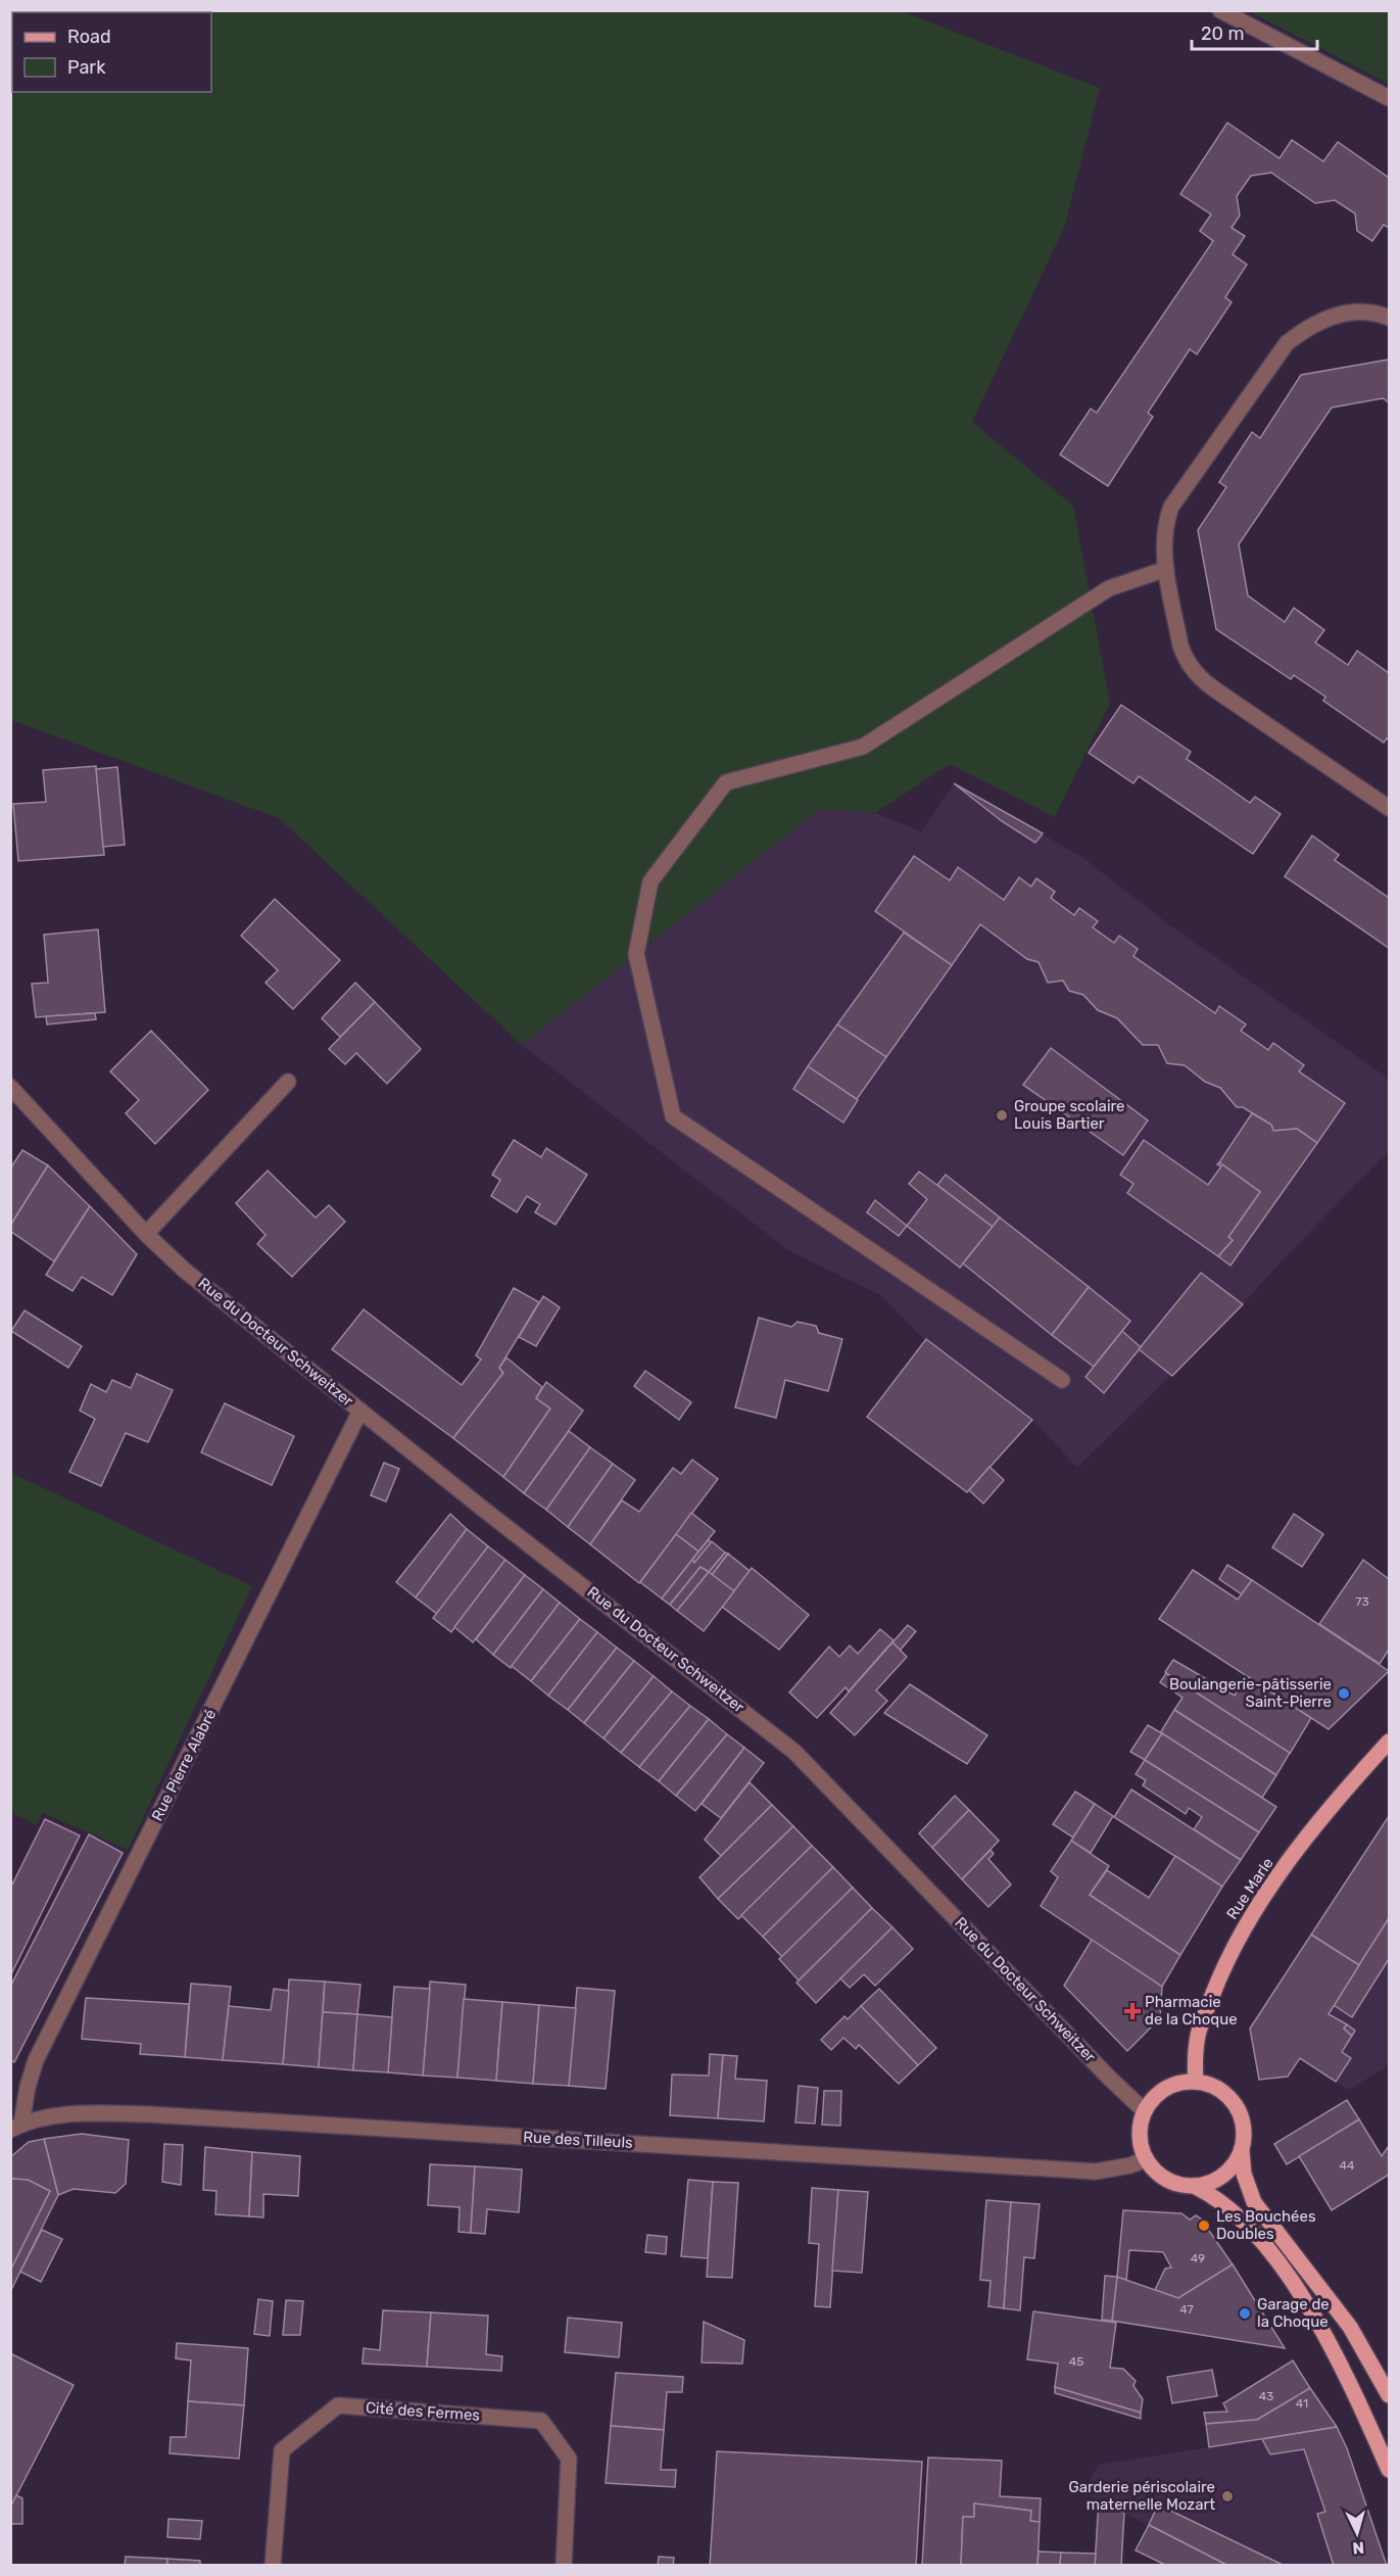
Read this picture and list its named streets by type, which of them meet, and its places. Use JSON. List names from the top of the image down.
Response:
{
  "streets": {
    "main road": ["Rue Marle"],
    "street": [
      "Rue du Docteur Schweitzer",
      "Rue Pierre Alabré",
      "Rue des Tilleuls",
      "Cité des Fermes"
    ]
  },
  "crossings": [
    ["Rue du Docteur Schweitzer", "Rue Pierre Alabré"],
    ["Rue du Docteur Schweitzer", "Rue Marle"],
    ["Rue du Docteur Schweitzer", "Rue des Tilleuls"],
    ["Rue Pierre Alabré", "Rue des Tilleuls"],
    ["Rue Marle", "Rue des Tilleuls"]
  ],
  "places": {
    "other": [
      "Groupe scolaire Louis Bartier",
      "Boulangerie-pâtisserie Saint-Pierre",
      "Les Bouchées Doubles",
      "Garage de la Choque",
      "Garderie périscolaire maternelle Mozart"
    ],
    "health": ["Pharmacie de la Choque"]
  },
  "house_numbers": [
    "73",
    "44",
    "49",
    "47",
    "45",
    "43",
    "41"
  ],
  "legend": ["Road", "Park"],
  "scale_bar": "20 m",
  "north": "bottom"
}
